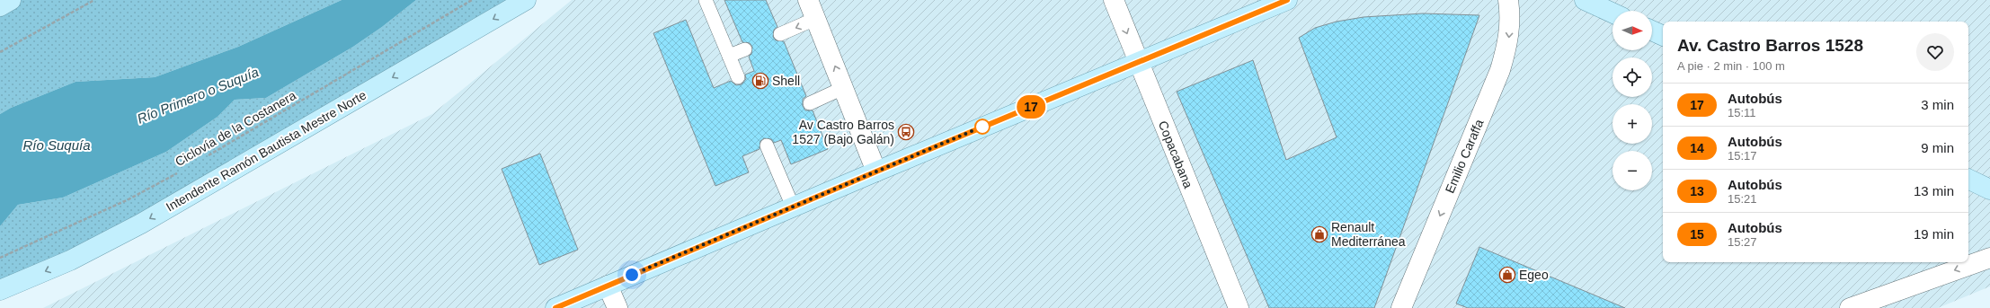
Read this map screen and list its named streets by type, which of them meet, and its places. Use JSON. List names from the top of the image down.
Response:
{
  "streets": {
    "main road": ["Intendente Ramón Bautista Mestre Norte"],
    "street": ["Copacabana", "Emilio Caraffa"],
    "path": ["Ciclovía de la Costanera"]
  },
  "one_way": ["Intendente Ramón Bautista Mestre Norte", "Emilio Caraffa"],
  "water": ["Río Primero o Suquía", "Río Suquía"],
  "places": {
    "fuel station": ["Shell"],
    "bus stop": ["Av Castro Barros 1527 (Bajo Galán)"],
    "shop": ["Renault Mediterránea", "Egeo"]
  },
  "lines": ["bus line 17"],
  "north": "right",
  "page": {
    "on_map": "17",
    "map_buttons": ["+", "−"],
    "heading": ["Av. Castro Barros 1528", "A pie · 2 min · 100 m"],
    "list": [
      {
        "mark": "17",
        "name": "Autobús",
        "note": "15:11",
        "value": "3 min"
      },
      {
        "mark": "14",
        "name": "Autobús",
        "note": "15:17",
        "value": "9 min"
      },
      {
        "mark": "13",
        "name": "Autobús",
        "note": "15:21",
        "value": "13 min"
      },
      {
        "mark": "15",
        "name": "Autobús",
        "note": "15:27",
        "value": "19 min"
      }
    ]
  }
}
